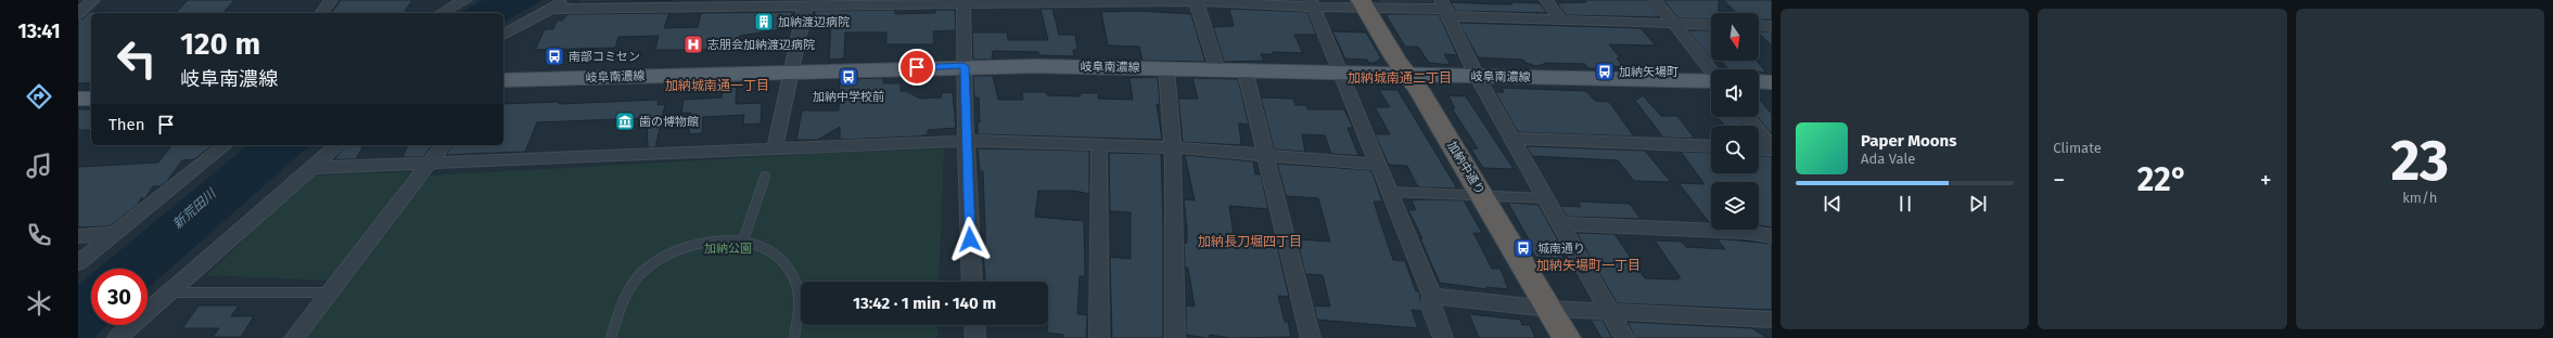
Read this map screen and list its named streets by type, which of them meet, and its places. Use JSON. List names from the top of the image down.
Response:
{
  "streets": {
    "highway": ["加納中通り"],
    "main road": ["岐阜南濃線"]
  },
  "crossings": [
    ["岐阜南濃線", "加納中通り"]
  ],
  "districts": [
    "加納城南通二丁目",
    "加納城南通一丁目",
    "加納長刀堀四丁目",
    "加納矢場町一丁目"
  ],
  "water": ["新荒田川"],
  "parks": ["加納公園"],
  "places": {
    "building": ["加納渡辺病院"],
    "hospital": ["志朋会加納渡辺病院"],
    "bus stop": [
      "南部コミセン",
      "加納矢場町",
      "加納中学校前",
      "城南通り"
    ],
    "museum": ["歯の博物館"]
  },
  "north": "bottom",
  "page": {
    "tabs": "13:41",
    "tile": [
      "Climate",
      ["23", "km/h"]
    ],
    "turn": ["120 m", "岐阜南濃線"],
    "then": "Then",
    "song": ["Paper Moons", "Ada Vale"],
    "heat": ["−", "22°", "+"],
    "limit": "30",
    "trip": "13:42 · 1 min · 140 m"
  }
}
